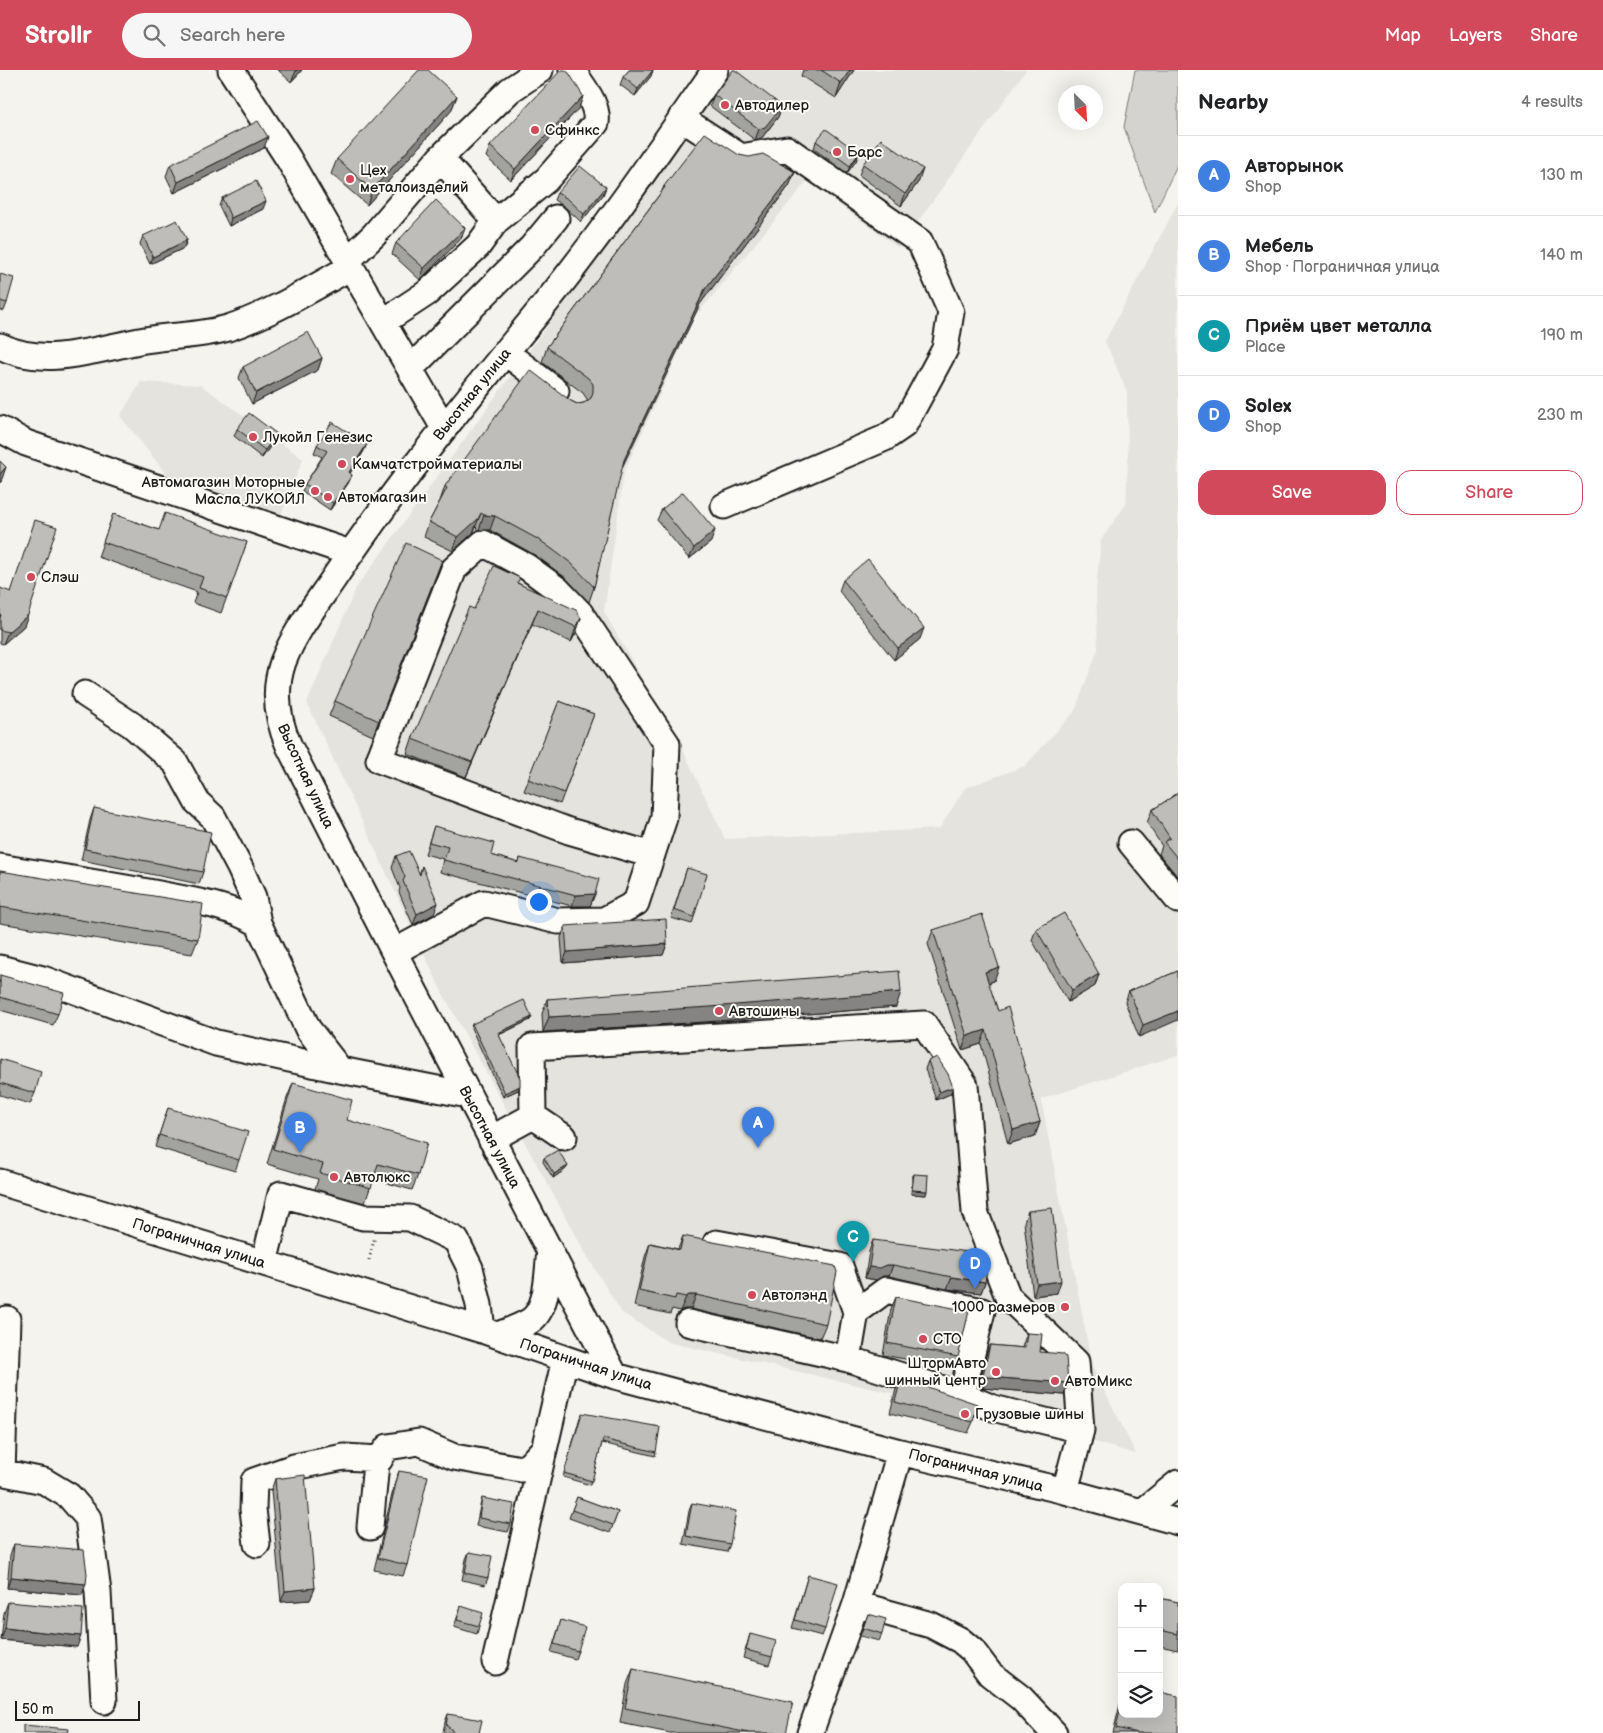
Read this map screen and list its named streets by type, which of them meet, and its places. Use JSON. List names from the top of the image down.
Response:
{
  "streets": {
    "street": ["Высотная улица", "Пограничная улица"]
  },
  "crossings": [
    ["Высотная улица", "Пограничная улица"]
  ],
  "places": [
    "Автодилер",
    "Сфинкс",
    "Барс",
    "Цех металоизделий",
    "Лукойл Генезис",
    "Камчатстройматериалы",
    "Автомагазин Моторные Масла ЛУКОЙЛ",
    "Автомагазин",
    "Слэш",
    "Автошины",
    "Автолюкс",
    "Автолэнд",
    "1000 размеров",
    "СТО",
    "ШтормАвто шинный центр",
    "АвтоМикс",
    "Грузовые шины"
  ],
  "scale_bar": "50 m",
  "north": "bottom right",
  "page": {
    "header": "Strollr",
    "search": "Search here",
    "nav": ["Map", "Layers", "Share"],
    "heading": ["Nearby", "4 results"],
    "list": [
      {
        "mark": "A",
        "name": "Авторынок",
        "note": "Shop",
        "value": "130 m"
      },
      {
        "mark": "B",
        "name": "Мебель",
        "note": "Shop · Пограничная улица",
        "value": "140 m"
      },
      {
        "mark": "C",
        "name": "Приём цвет металла",
        "note": "Place",
        "value": "190 m"
      },
      {
        "mark": "D",
        "name": "Solex",
        "note": "Shop",
        "value": "230 m"
      }
    ],
    "buttons": ["Save", "Share"],
    "pins": [
      "A",
      "B",
      "C",
      "D"
    ],
    "map_buttons": ["+", "−"],
    "scale": "50 m"
  }
}
